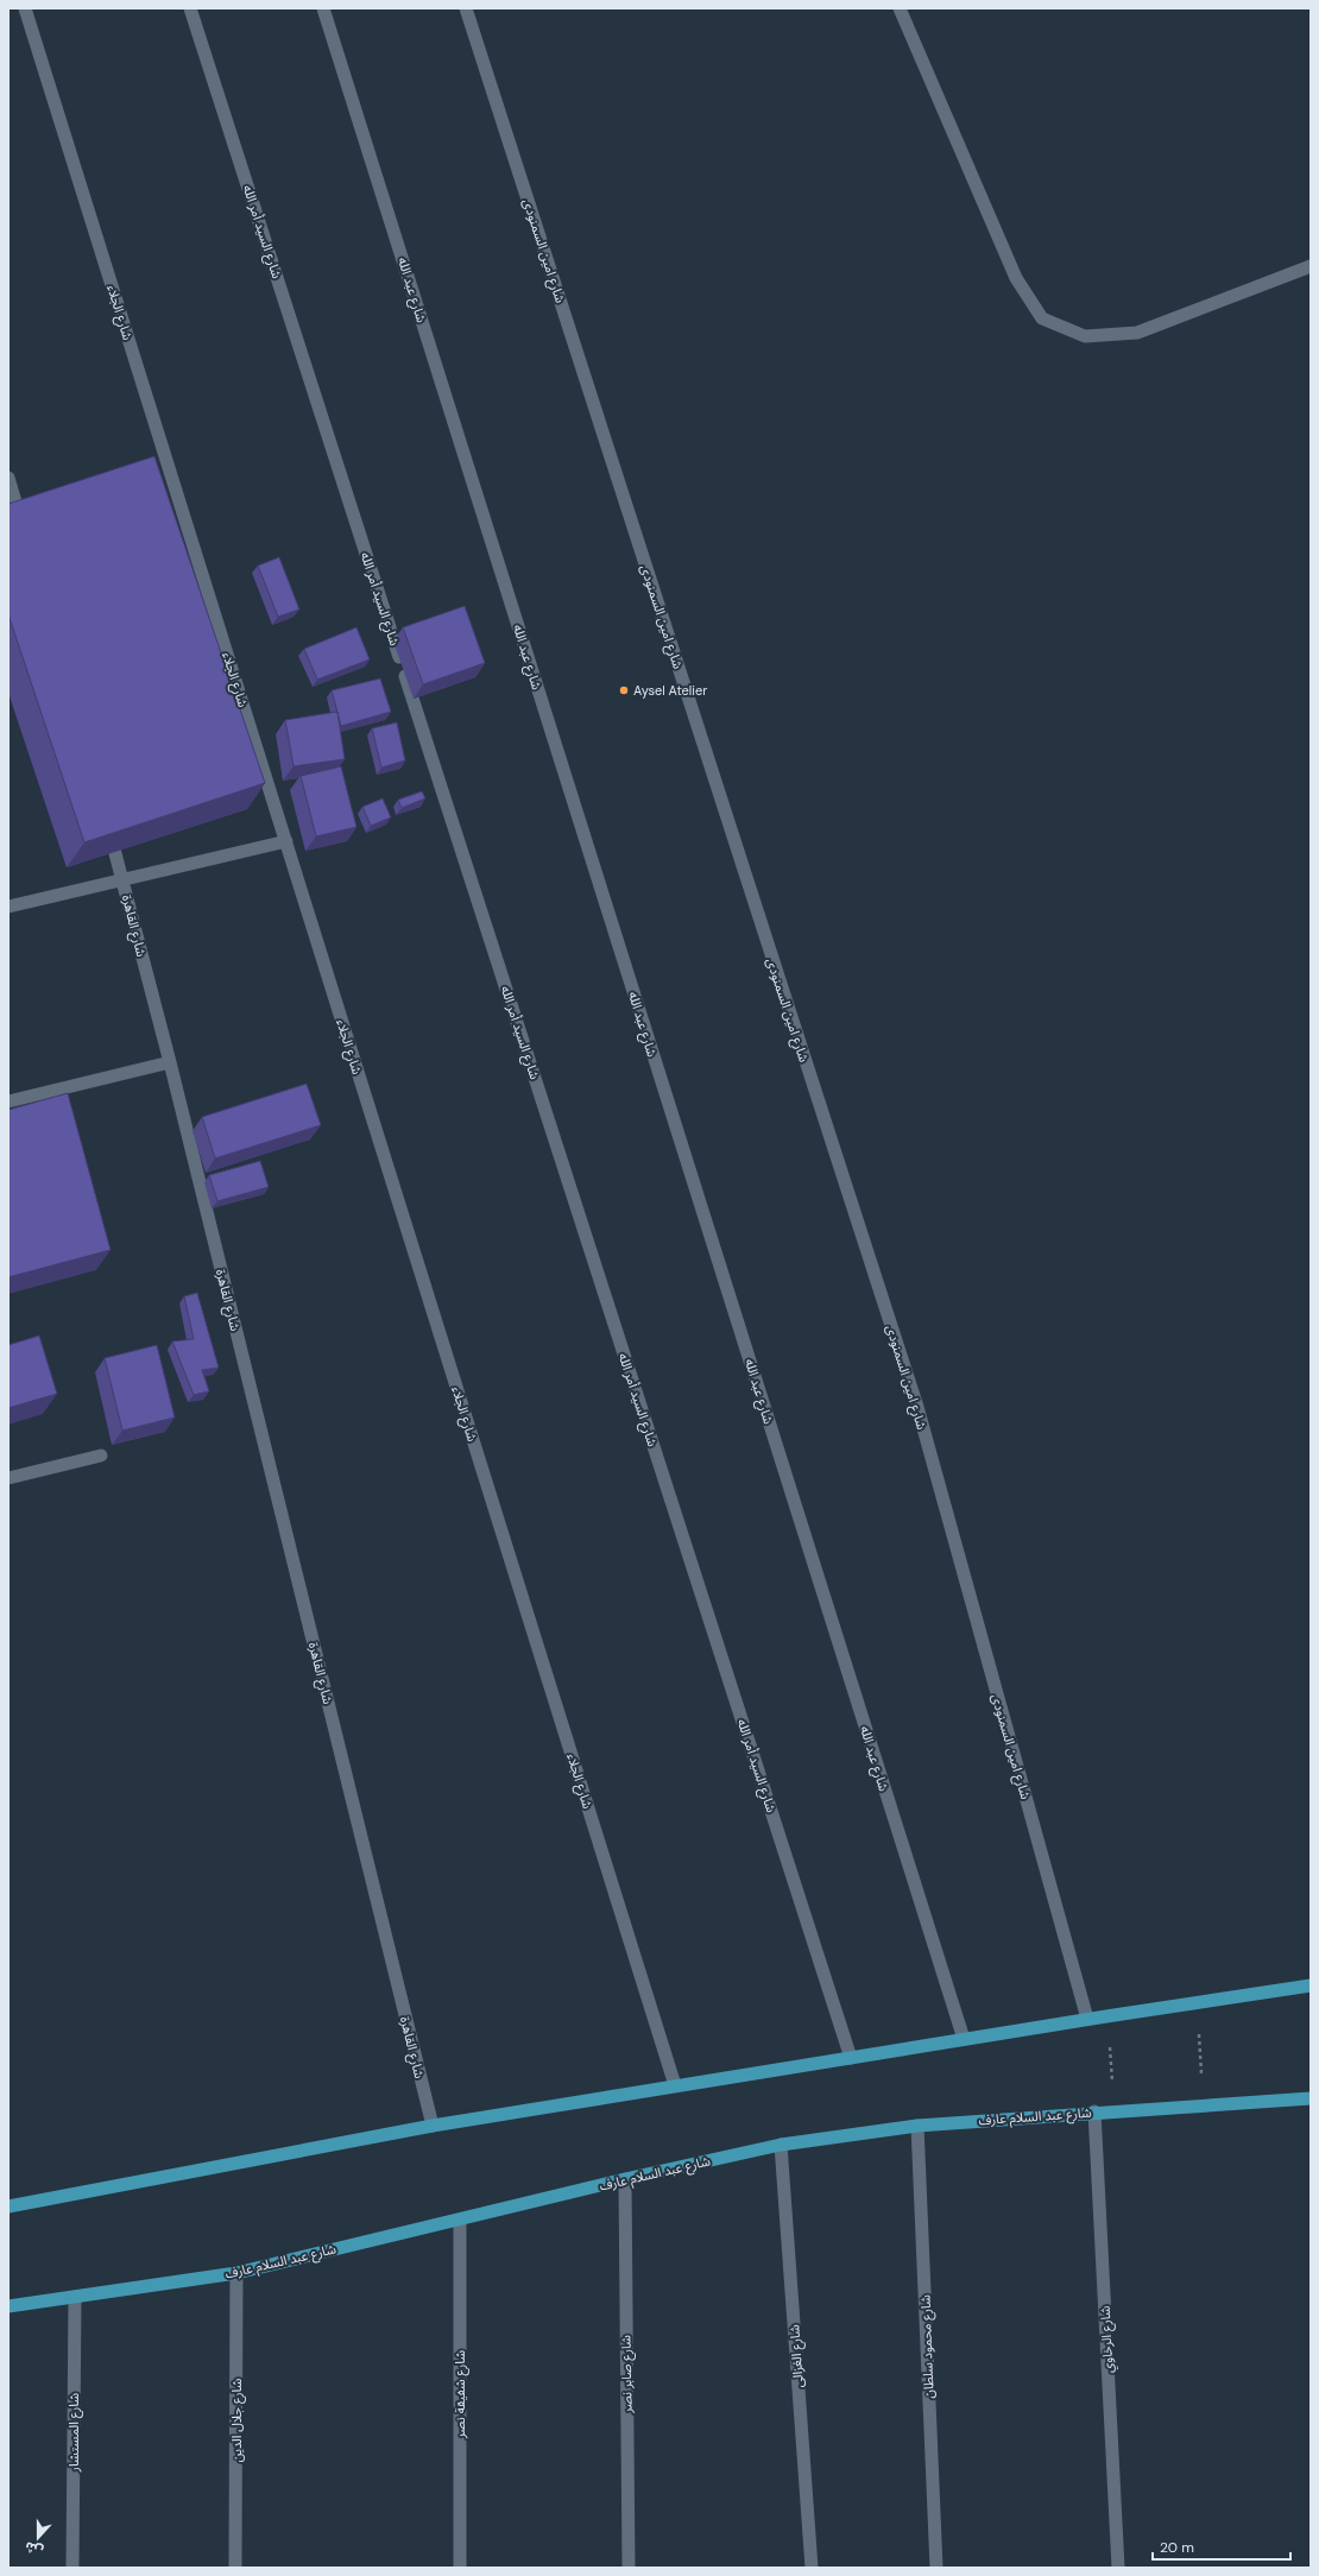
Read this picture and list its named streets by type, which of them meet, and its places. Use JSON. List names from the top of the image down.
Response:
{
  "streets": {
    "main road": ["شارع عبد السلام عارف"],
    "street": [
      "شارع السيد أمر الله",
      "شارع امين السمنودى",
      "شارع عبد الله",
      "شارع الجلاء",
      "شارع القاهرة",
      "شارع الرخاوي",
      "شارع محمود سلطان",
      "شارع الغزالى",
      "شارع صابر نصر",
      "شارع شفيقة نصر",
      "شارع جلال الدين",
      "شارع المستشار"
    ]
  },
  "crossings": [
    ["شارع عبد السلام عارف", "شارع الرخاوي"],
    ["شارع عبد السلام عارف", "شارع محمود سلطان"],
    ["شارع عبد السلام عارف", "شارع الغزالى"],
    ["شارع عبد السلام عارف", "شارع صابر نصر"],
    ["شارع عبد السلام عارف", "شارع شفيقة نصر"],
    ["شارع عبد السلام عارف", "شارع جلال الدين"],
    ["شارع عبد السلام عارف", "شارع المستشار"]
  ],
  "places": ["Aysel Atelier"],
  "scale_bar": "20 m",
  "north": "bottom"
}
